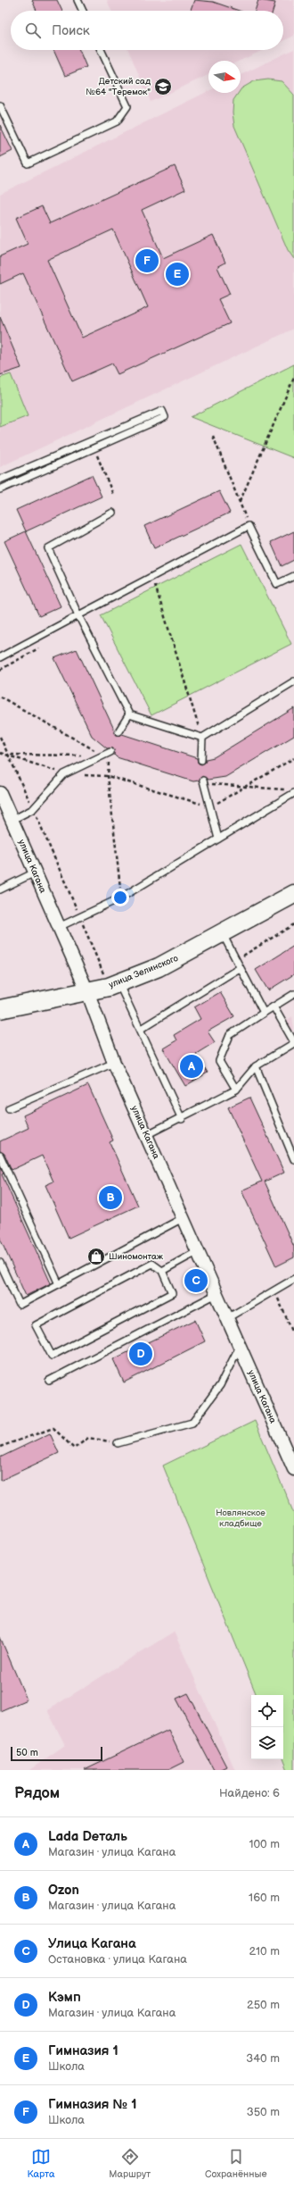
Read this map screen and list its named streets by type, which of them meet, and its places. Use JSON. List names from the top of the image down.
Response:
{
  "streets": {
    "street": ["улица Кагана", "улица Зелинского"]
  },
  "crossings": [
    ["улица Кагана", "улица Зелинского"]
  ],
  "parks": ["Новлянское кладбище"],
  "places": {
    "school or university": ["Детский сад №64 \"Теремок\""],
    "shop": ["Шиномонтаж"]
  },
  "scale_bar": "50 m",
  "north": "right",
  "page": {
    "search": "Поиск",
    "pins": [
      "F",
      "E",
      "A",
      "B",
      "C",
      "D"
    ],
    "scale": "50 m",
    "heading": ["Рядом", "Найдено: 6"],
    "list": [
      {
        "mark": "A",
        "name": "Lada Dеталь",
        "note": "Магазин · улица Кагана",
        "value": "100 m"
      },
      {
        "mark": "B",
        "name": "Ozon",
        "note": "Магазин · улица Кагана",
        "value": "160 m"
      },
      {
        "mark": "C",
        "name": "Улица Кагана",
        "note": "Остановка · улица Кагана",
        "value": "210 m"
      },
      {
        "mark": "D",
        "name": "Кэмп",
        "note": "Магазин · улица Кагана",
        "value": "250 m"
      },
      {
        "mark": "E",
        "name": "Гимназия 1",
        "note": "Школа",
        "value": "340 m"
      },
      {
        "mark": "F",
        "name": "Гимназия № 1",
        "note": "Школа",
        "value": "350 m"
      }
    ],
    "nav": ["Карта", "Маршрут", "Сохранённые"]
  }
}
